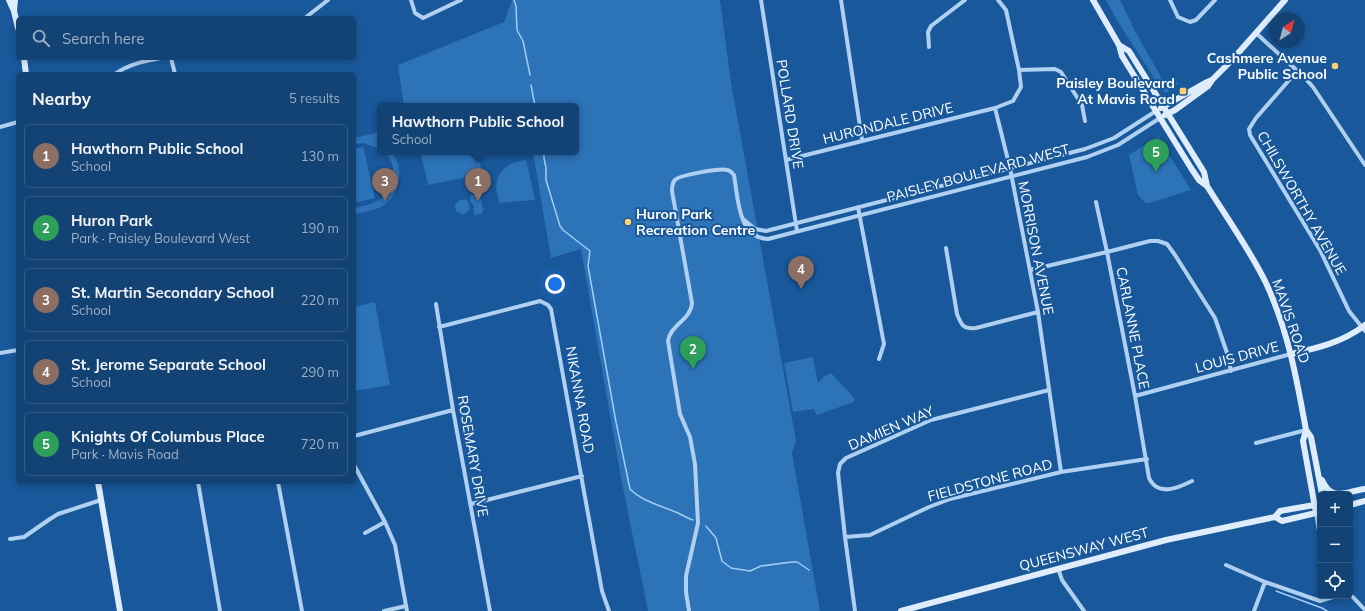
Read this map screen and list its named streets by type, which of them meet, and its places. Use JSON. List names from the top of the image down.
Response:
{
  "streets": {
    "street": [
      "POLLARD DRIVE",
      "HURONDALE DRIVE",
      "PAISLEY BOULEVARD WEST",
      "CHILSWORTHY AVENUE",
      "MORRISON AVENUE",
      "MAVIS ROAD",
      "CARLANNE PLACE",
      "LOUIS DRIVE",
      "NIKANNA ROAD",
      "DAMIEN WAY",
      "ROSEMARY DRIVE",
      "FIELDSTONE ROAD",
      "QUEENSWAY WEST"
    ]
  },
  "crossings": [
    ["POLLARD DRIVE", "HURONDALE DRIVE"],
    ["POLLARD DRIVE", "PAISLEY BOULEVARD WEST"],
    ["HURONDALE DRIVE", "MORRISON AVENUE"],
    ["PAISLEY BOULEVARD WEST", "MORRISON AVENUE"],
    ["PAISLEY BOULEVARD WEST", "MAVIS ROAD"],
    ["CHILSWORTHY AVENUE", "LOUIS DRIVE"],
    ["MORRISON AVENUE", "DAMIEN WAY"],
    ["MORRISON AVENUE", "FIELDSTONE ROAD"],
    ["MAVIS ROAD", "LOUIS DRIVE"],
    ["MAVIS ROAD", "QUEENSWAY WEST"],
    ["CARLANNE PLACE", "LOUIS DRIVE"],
    ["CARLANNE PLACE", "FIELDSTONE ROAD"],
    ["NIKANNA ROAD", "ROSEMARY DRIVE"],
    ["DAMIEN WAY", "FIELDSTONE ROAD"]
  ],
  "places": {
    "other": ["Cashmere Avenue Public School", "Huron Park Recreation Centre"],
    "transit": ["Paisley Boulevard At Mavis Road"]
  },
  "north": "top right",
  "page": {
    "search": "Search here",
    "heading": ["Nearby", "5 results"],
    "popup": ["Hawthorn Public School", "School"],
    "list": [
      {
        "mark": "1",
        "name": "Hawthorn Public School",
        "note": "School",
        "value": "130 m"
      },
      {
        "mark": "2",
        "name": "Huron Park",
        "note": "Park · Paisley Boulevard West",
        "value": "190 m"
      },
      {
        "mark": "3",
        "name": "St. Martin Secondary School",
        "note": "School",
        "value": "220 m"
      },
      {
        "mark": "4",
        "name": "St. Jerome Separate School",
        "note": "School",
        "value": "290 m"
      },
      {
        "mark": "5",
        "name": "Knights Of Columbus Place",
        "note": "Park · Mavis Road",
        "value": "720 m"
      }
    ],
    "pins": [
      "5",
      "1",
      "3",
      "4",
      "2"
    ],
    "map_buttons": ["+", "−"]
  }
}
